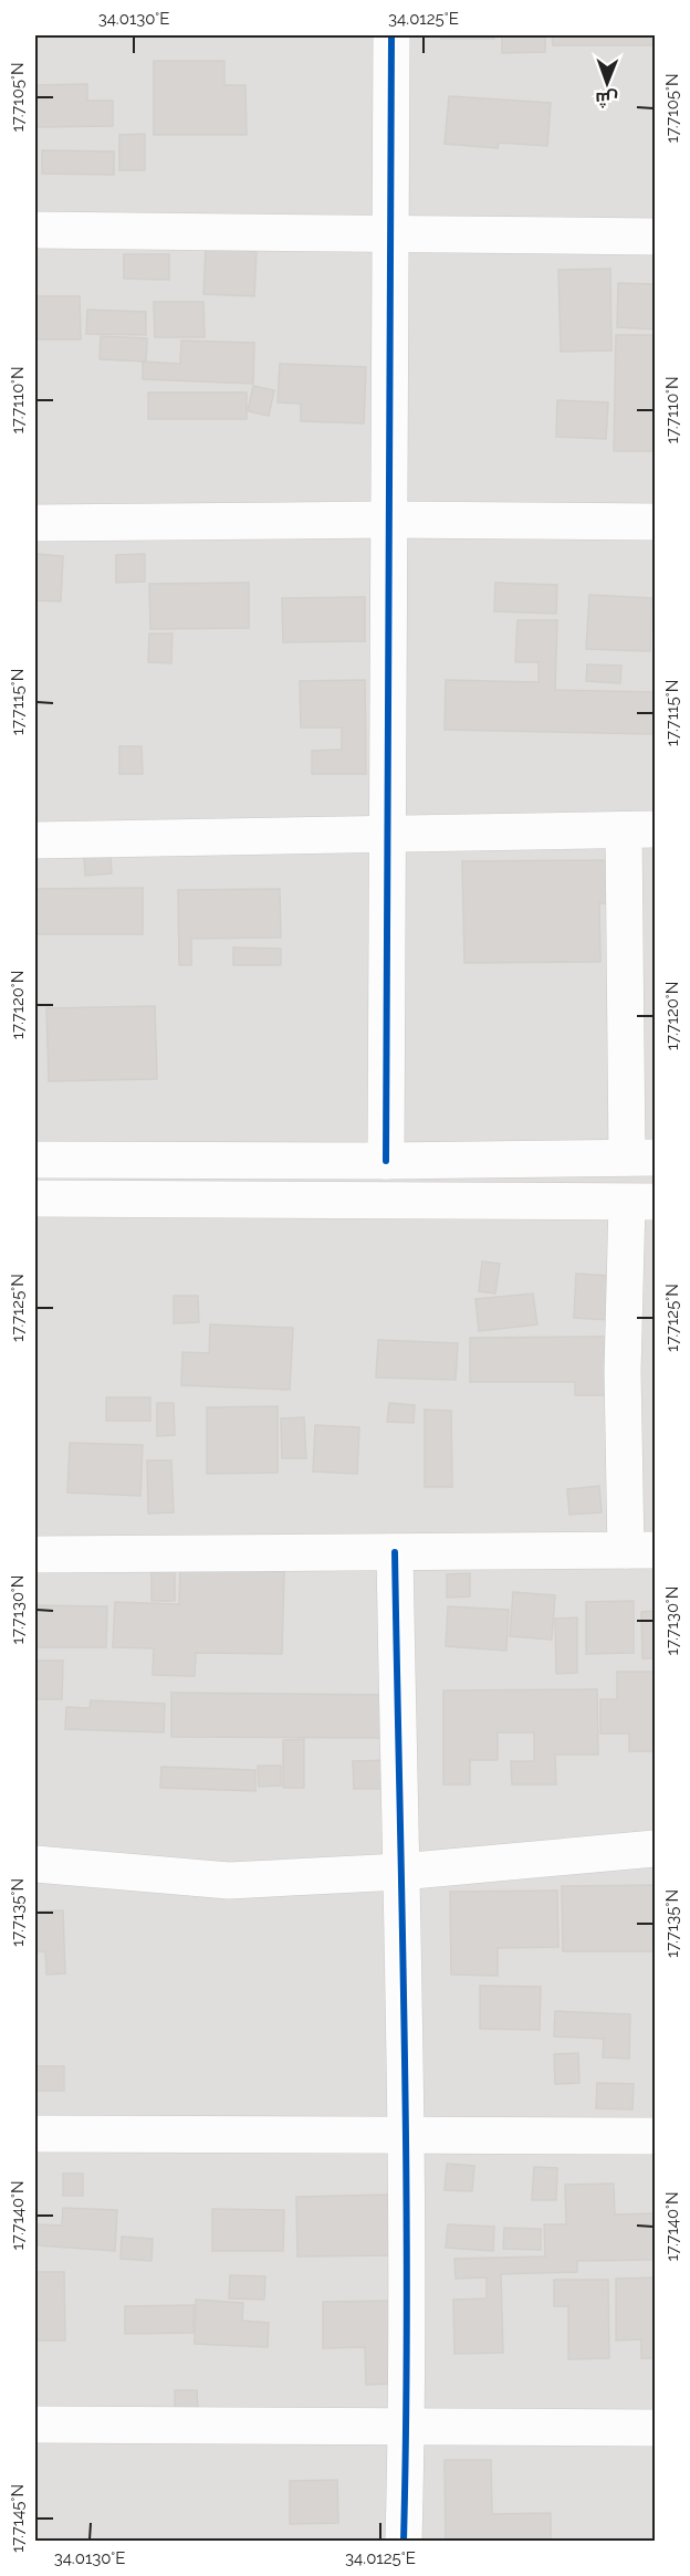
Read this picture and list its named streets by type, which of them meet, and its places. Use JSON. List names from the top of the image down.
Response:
{
  "north": "bottom",
  "coordinates": [
    "34.0130°E",
    "34.0125°E",
    "17.7105°N",
    "17.7110°N",
    "17.7115°N",
    "17.7120°N",
    "17.7125°N",
    "17.7130°N",
    "17.7135°N",
    "17.7140°N",
    "17.7145°N"
  ]
}
